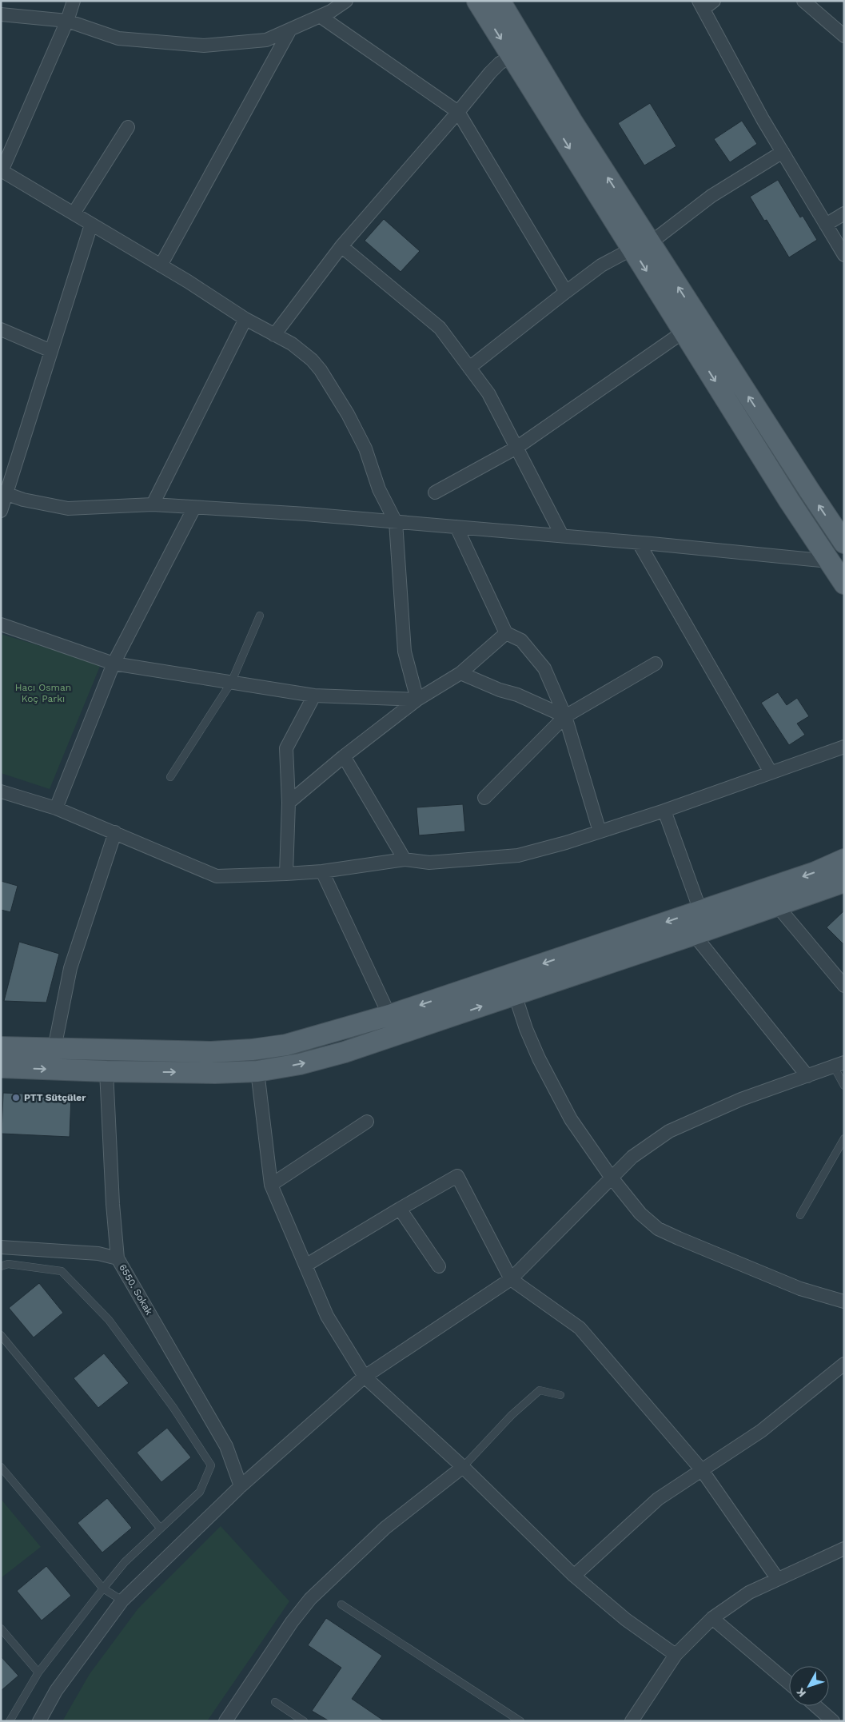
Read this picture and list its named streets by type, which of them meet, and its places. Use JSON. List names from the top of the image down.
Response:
{
  "streets": {
    "street": ["6550. Sokak"]
  },
  "parks": ["Hacı Osman Koç Parkı"],
  "places": ["PTT Sütçüler"],
  "north": "bottom left"
}
